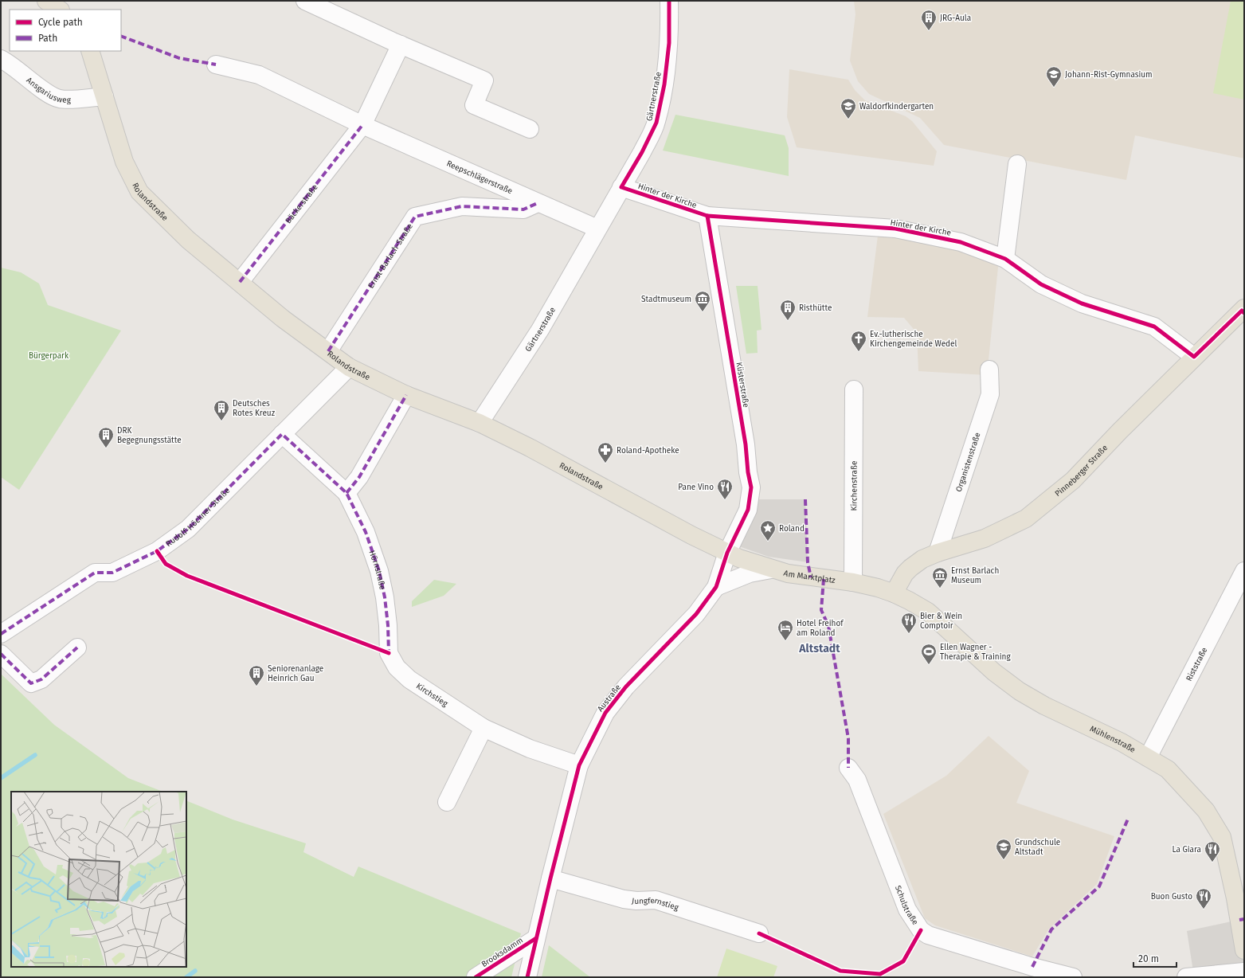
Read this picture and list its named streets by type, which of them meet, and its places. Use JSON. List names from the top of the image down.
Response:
{
  "streets": {
    "main road": [
      "Rolandstraße",
      "Pinneberger Straße",
      "Am Marktplatz",
      "Mühlenstraße"
    ],
    "street": [
      "Ansgariusweg",
      "Gärtnerstraße",
      "Reepschlägerstraße",
      "Hinter der Kirche",
      "Bäckerstraße",
      "Ernst-Barlach-Straße",
      "Küsterstraße",
      "Organistenstraße",
      "Kirchenstraße",
      "Rudolf-Höckner-Straße",
      "Hörnstraße",
      "Riststraße",
      "Kirchstieg",
      "Austraße",
      "Jungfernstieg",
      "Schulstraße",
      "Brooksdamm"
    ]
  },
  "crossings": [
    ["Ansgariusweg", "Rolandstraße"],
    ["Gärtnerstraße", "Reepschlägerstraße"],
    ["Gärtnerstraße", "Hinter der Kirche"],
    ["Gärtnerstraße", "Rolandstraße"],
    ["Reepschlägerstraße", "Bäckerstraße"],
    ["Reepschlägerstraße", "Ernst-Barlach-Straße"],
    ["Hinter der Kirche", "Küsterstraße"],
    ["Hinter der Kirche", "Pinneberger Straße"],
    ["Rolandstraße", "Bäckerstraße"],
    ["Rolandstraße", "Ernst-Barlach-Straße"],
    ["Rolandstraße", "Küsterstraße"],
    ["Rolandstraße", "Rudolf-Höckner-Straße"],
    ["Rolandstraße", "Am Marktplatz"],
    ["Rolandstraße", "Austraße"],
    ["Küsterstraße", "Am Marktplatz"],
    ["Küsterstraße", "Austraße"],
    ["Organistenstraße", "Pinneberger Straße"],
    ["Pinneberger Straße", "Am Marktplatz"],
    ["Pinneberger Straße", "Mühlenstraße"],
    ["Kirchenstraße", "Am Marktplatz"],
    ["Rudolf-Höckner-Straße", "Hörnstraße"],
    ["Hörnstraße", "Kirchstieg"],
    ["Am Marktplatz", "Austraße"],
    ["Am Marktplatz", "Mühlenstraße"],
    ["Riststraße", "Mühlenstraße"],
    ["Kirchstieg", "Austraße"],
    ["Austraße", "Jungfernstieg"],
    ["Austraße", "Brooksdamm"]
  ],
  "districts": ["Altstadt"],
  "parks": ["Bürgerpark"],
  "places": {
    "building": [
      "JRG-Aula",
      "Risthütte",
      "Deutsches Rotes Kreuz",
      "DRK Begegnungsstätte",
      "Seniorenanlage Heinrich Gau"
    ],
    "school or university": ["Johann-Rist-Gymnasium", "Waldorfkindergarten", "Grundschule Altstadt"],
    "museum": ["Stadtmuseum", "Ernst Barlach Museum"],
    "church": ["Ev.-lutherische Kirchengemeinde Wedel"],
    "pharmacy": ["Roland-Apotheke"],
    "restaurant": [
      "Pane Vino",
      "Bier & Wein Comptoir",
      "La Giara",
      "Buon Gusto"
    ],
    "place": ["Roland"],
    "hotel": ["Hotel Freihof am Roland"],
    "sports": ["Ellen Wagner - Therapie & Training"]
  },
  "legend": ["Cycle path", "Path"],
  "scale_bar": "20 m"
}
